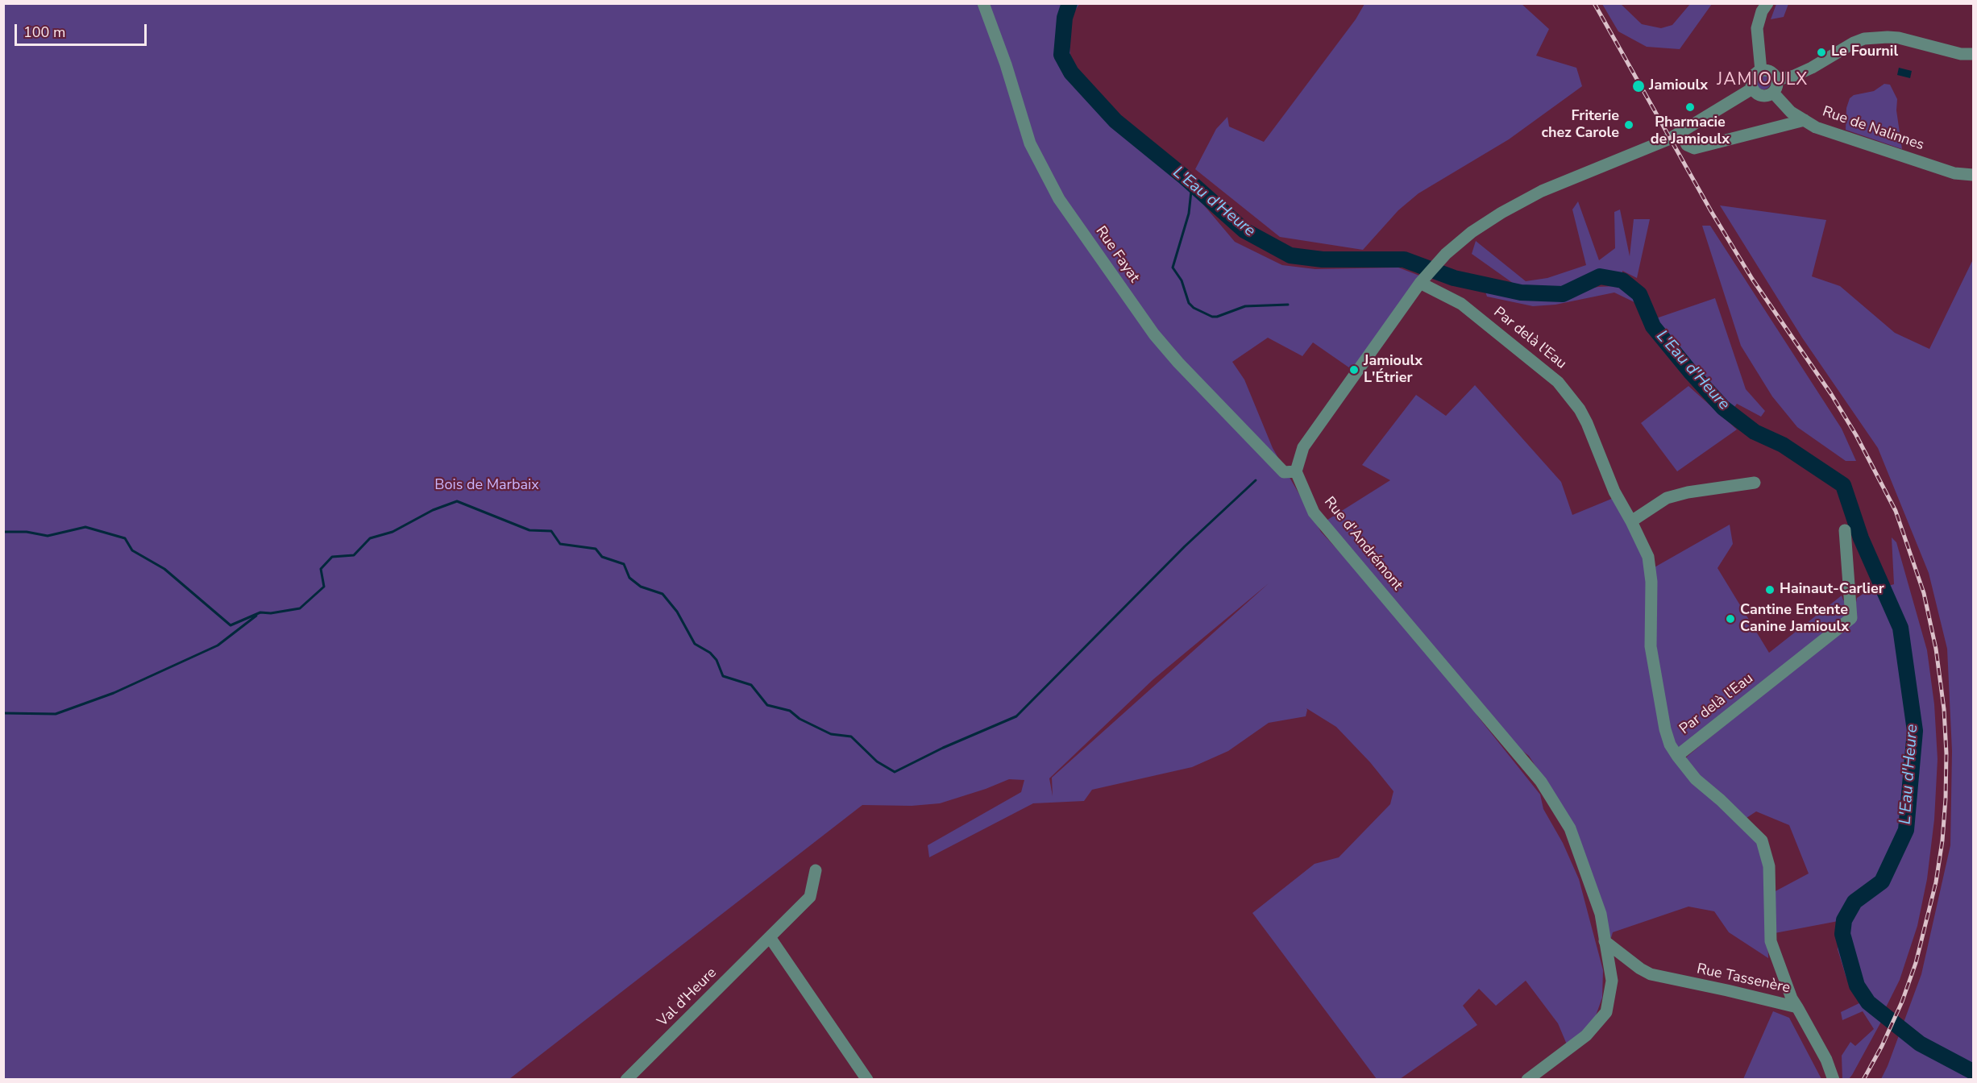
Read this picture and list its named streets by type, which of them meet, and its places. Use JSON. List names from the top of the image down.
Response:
{
  "streets": {
    "street": [
      "Rue de Nalinnes",
      "Rue Fayat",
      "Par delà l'Eau",
      "Rue d'Andrémont",
      "Rue Tassenère",
      "Val d'Heure"
    ]
  },
  "crossings": [
    ["Rue Fayat", "Rue d'Andrémont"],
    ["Par delà l'Eau", "Rue Tassenère"],
    ["Rue d'Andrémont", "Rue Tassenère"]
  ],
  "districts": ["JAMIOULX"],
  "water": ["L'Eau d'Heure"],
  "parks": ["Bois de Marbaix"],
  "places": [
    "Le Fournil",
    "Jamioulx",
    "Pharmacie de Jamioulx",
    "Friterie chez Carole",
    "Jamioulx L'Étrier",
    "Hainaut-Carlier",
    "Cantine Entente Canine Jamioulx"
  ],
  "scale_bar": "100 m"
}
